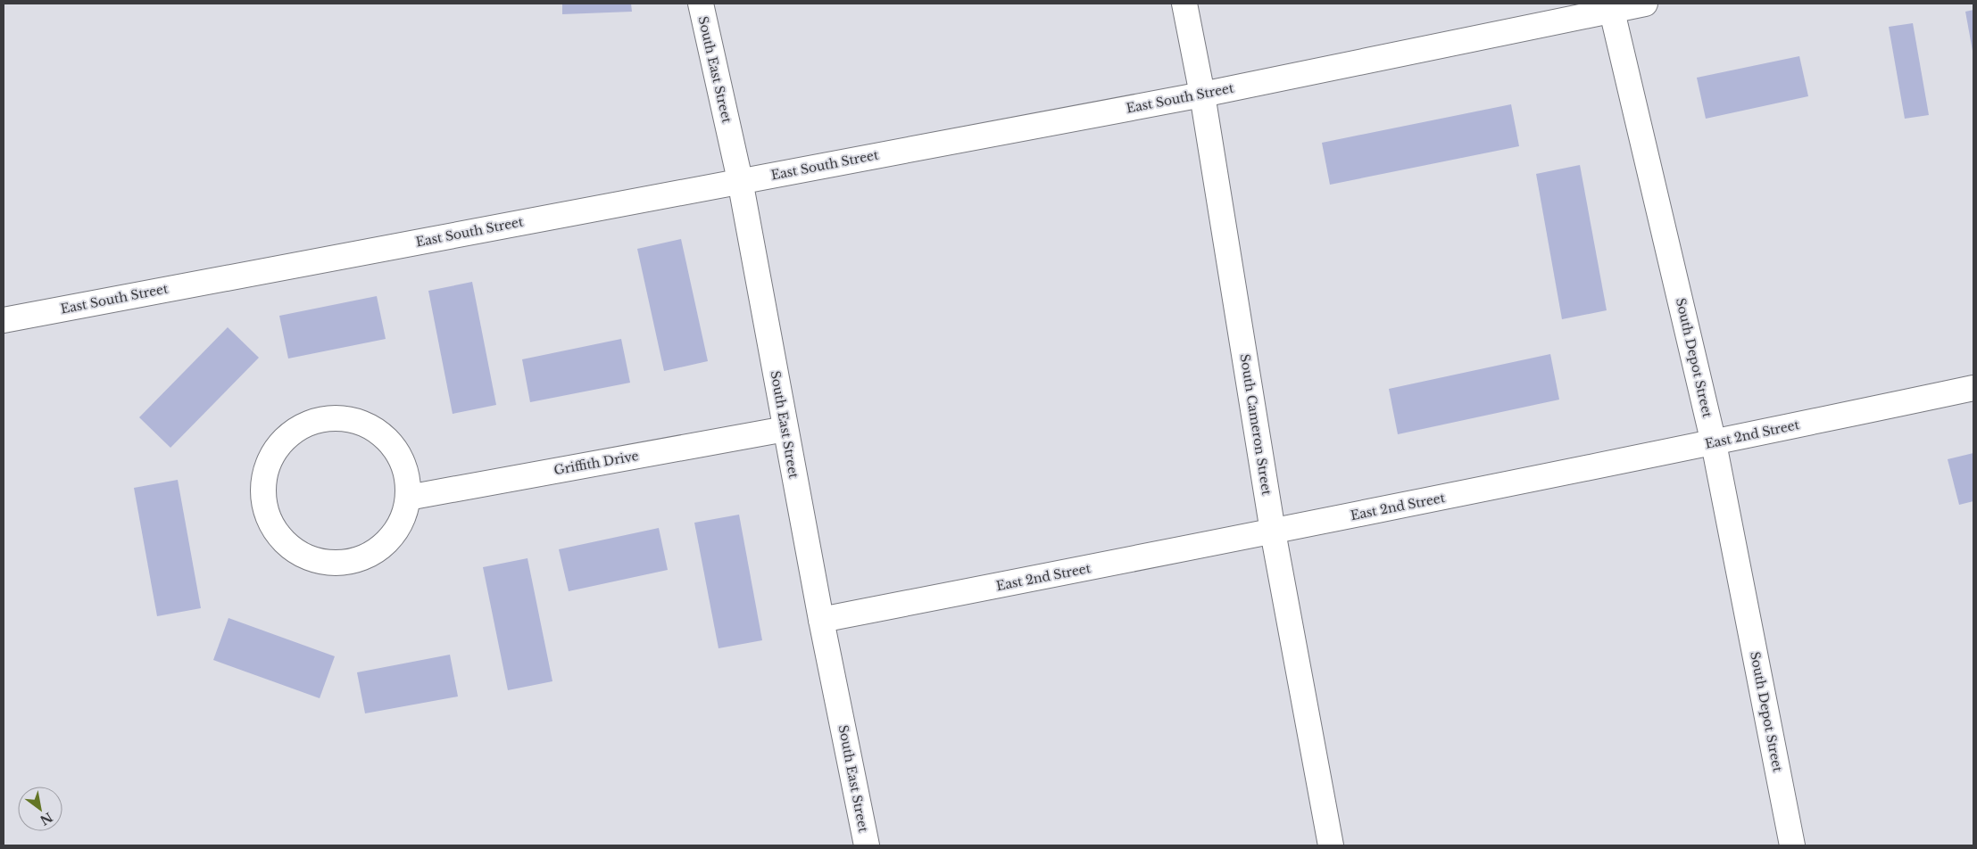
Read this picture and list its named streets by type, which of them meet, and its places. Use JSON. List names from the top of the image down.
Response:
{
  "streets": {
    "street": [
      "South East Street",
      "East South Street",
      "South Depot Street",
      "South Cameron Street",
      "East 2nd Street",
      "Griffith Drive"
    ]
  },
  "crossings": [
    ["South East Street", "East South Street"],
    ["South East Street", "East 2nd Street"],
    ["South East Street", "Griffith Drive"],
    ["East South Street", "South Depot Street"],
    ["East South Street", "South Cameron Street"],
    ["South Depot Street", "East 2nd Street"],
    ["South Cameron Street", "East 2nd Street"]
  ],
  "north": "bottom right"
}
